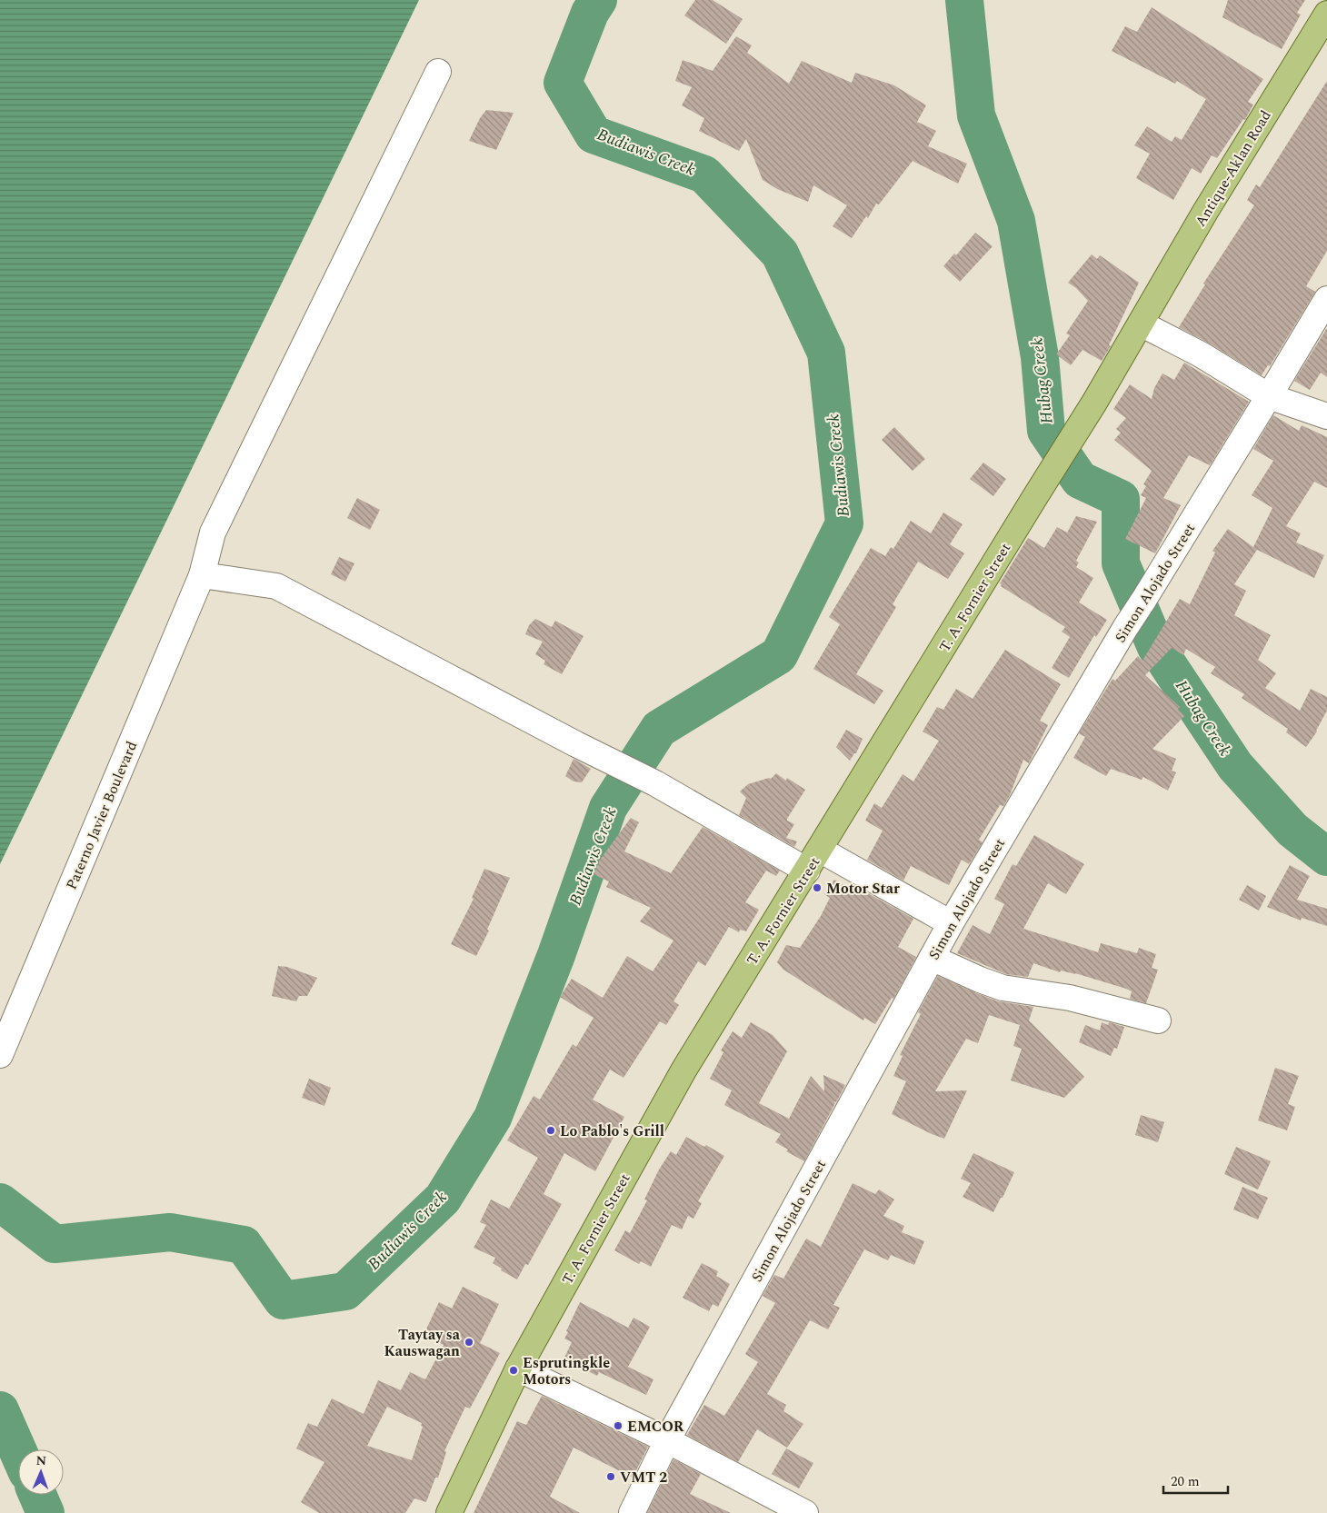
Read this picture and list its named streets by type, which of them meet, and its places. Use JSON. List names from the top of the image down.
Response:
{
  "streets": {
    "main road": ["Antique-Aklan Road", "T. A. Fornier Street"],
    "street": ["Simon Alojado Street", "Paterno Javier Boulevard"]
  },
  "crossings": [
    ["Antique-Aklan Road", "T. A. Fornier Street"]
  ],
  "water": ["Budiawis Creek", "Hubag Creek"],
  "places": [
    "Motor Star",
    "Lo Pablo's Grill",
    "Taytay sa Kauswagan",
    "Esprutingkle Motors",
    "EMCOR",
    "VMT 2"
  ],
  "scale_bar": "20 m",
  "north": "top"
}
